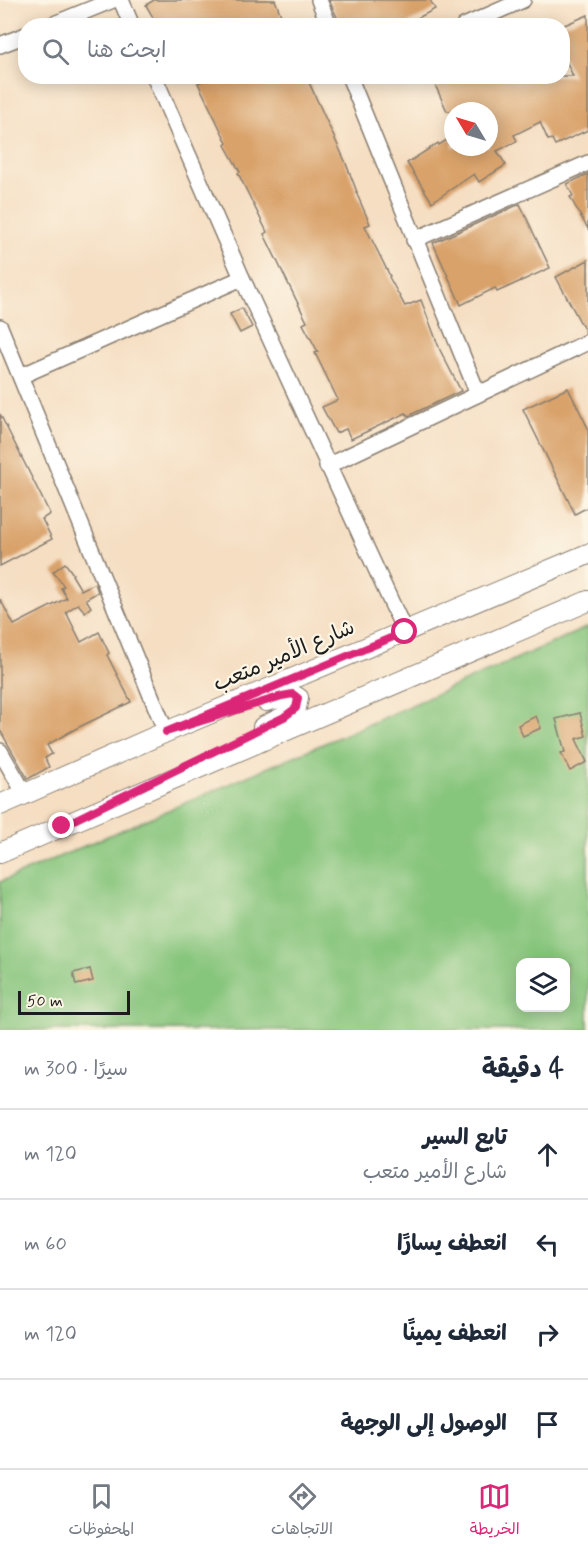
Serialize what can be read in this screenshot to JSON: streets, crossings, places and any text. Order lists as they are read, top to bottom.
{
  "streets": {
    "main road": ["شارع الأمير متعب"]
  },
  "scale_bar": "50 m",
  "north": "top left",
  "page": {
    "search": "ابحث هنا",
    "scale": "50 m",
    "heading": ["4 دقيقة", "سيرًا · 300 m"],
    "list": [
      ["تابع السير", "شارع الأمير متعب", "120 m"],
      ["انعطف يسارًا", "60 m"],
      ["انعطف يمينًا", "120 m"],
      "الوصول إلى الوجهة"
    ],
    "nav": ["الخريطة", "الاتجاهات", "المحفوظات"]
  }
}
